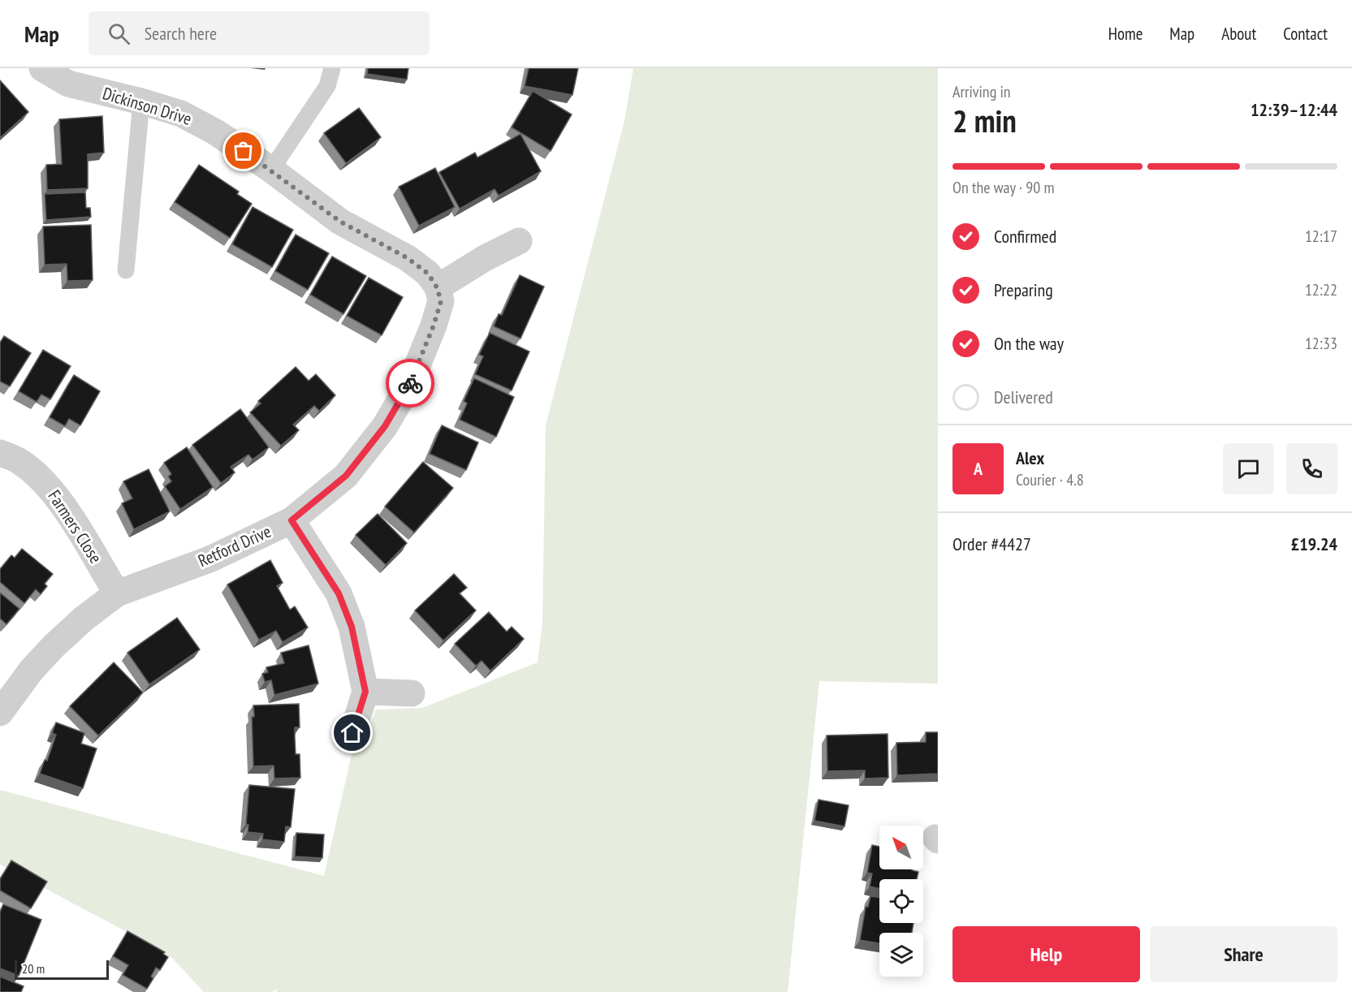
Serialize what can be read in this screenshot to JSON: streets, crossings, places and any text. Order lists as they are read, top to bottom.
{
  "streets": {
    "street": ["Dickinson Drive", "Farmers Close", "Retford Drive"]
  },
  "crossings": [
    ["Dickinson Drive", "Retford Drive"],
    ["Farmers Close", "Retford Drive"]
  ],
  "scale_bar": "20 m",
  "north": "top left",
  "page": {
    "header": "Map",
    "search": "Search here",
    "nav": [
      "Home",
      "Map",
      "About",
      "Contact"
    ],
    "heading": ["2 min", "Arriving in", "12:39–12:44"],
    "panel": [
      "Alex",
      "Courier · 4.8",
      "Order #4427",
      "£19.24"
    ],
    "bar": "On the way · 90 m",
    "list": [
      ["Confirmed", "12:17"],
      ["Preparing", "12:22"],
      ["On the way", "12:33"],
      "Delivered"
    ],
    "round": "A",
    "buttons": ["Help", "Share"],
    "scale": "20 m"
  }
}
